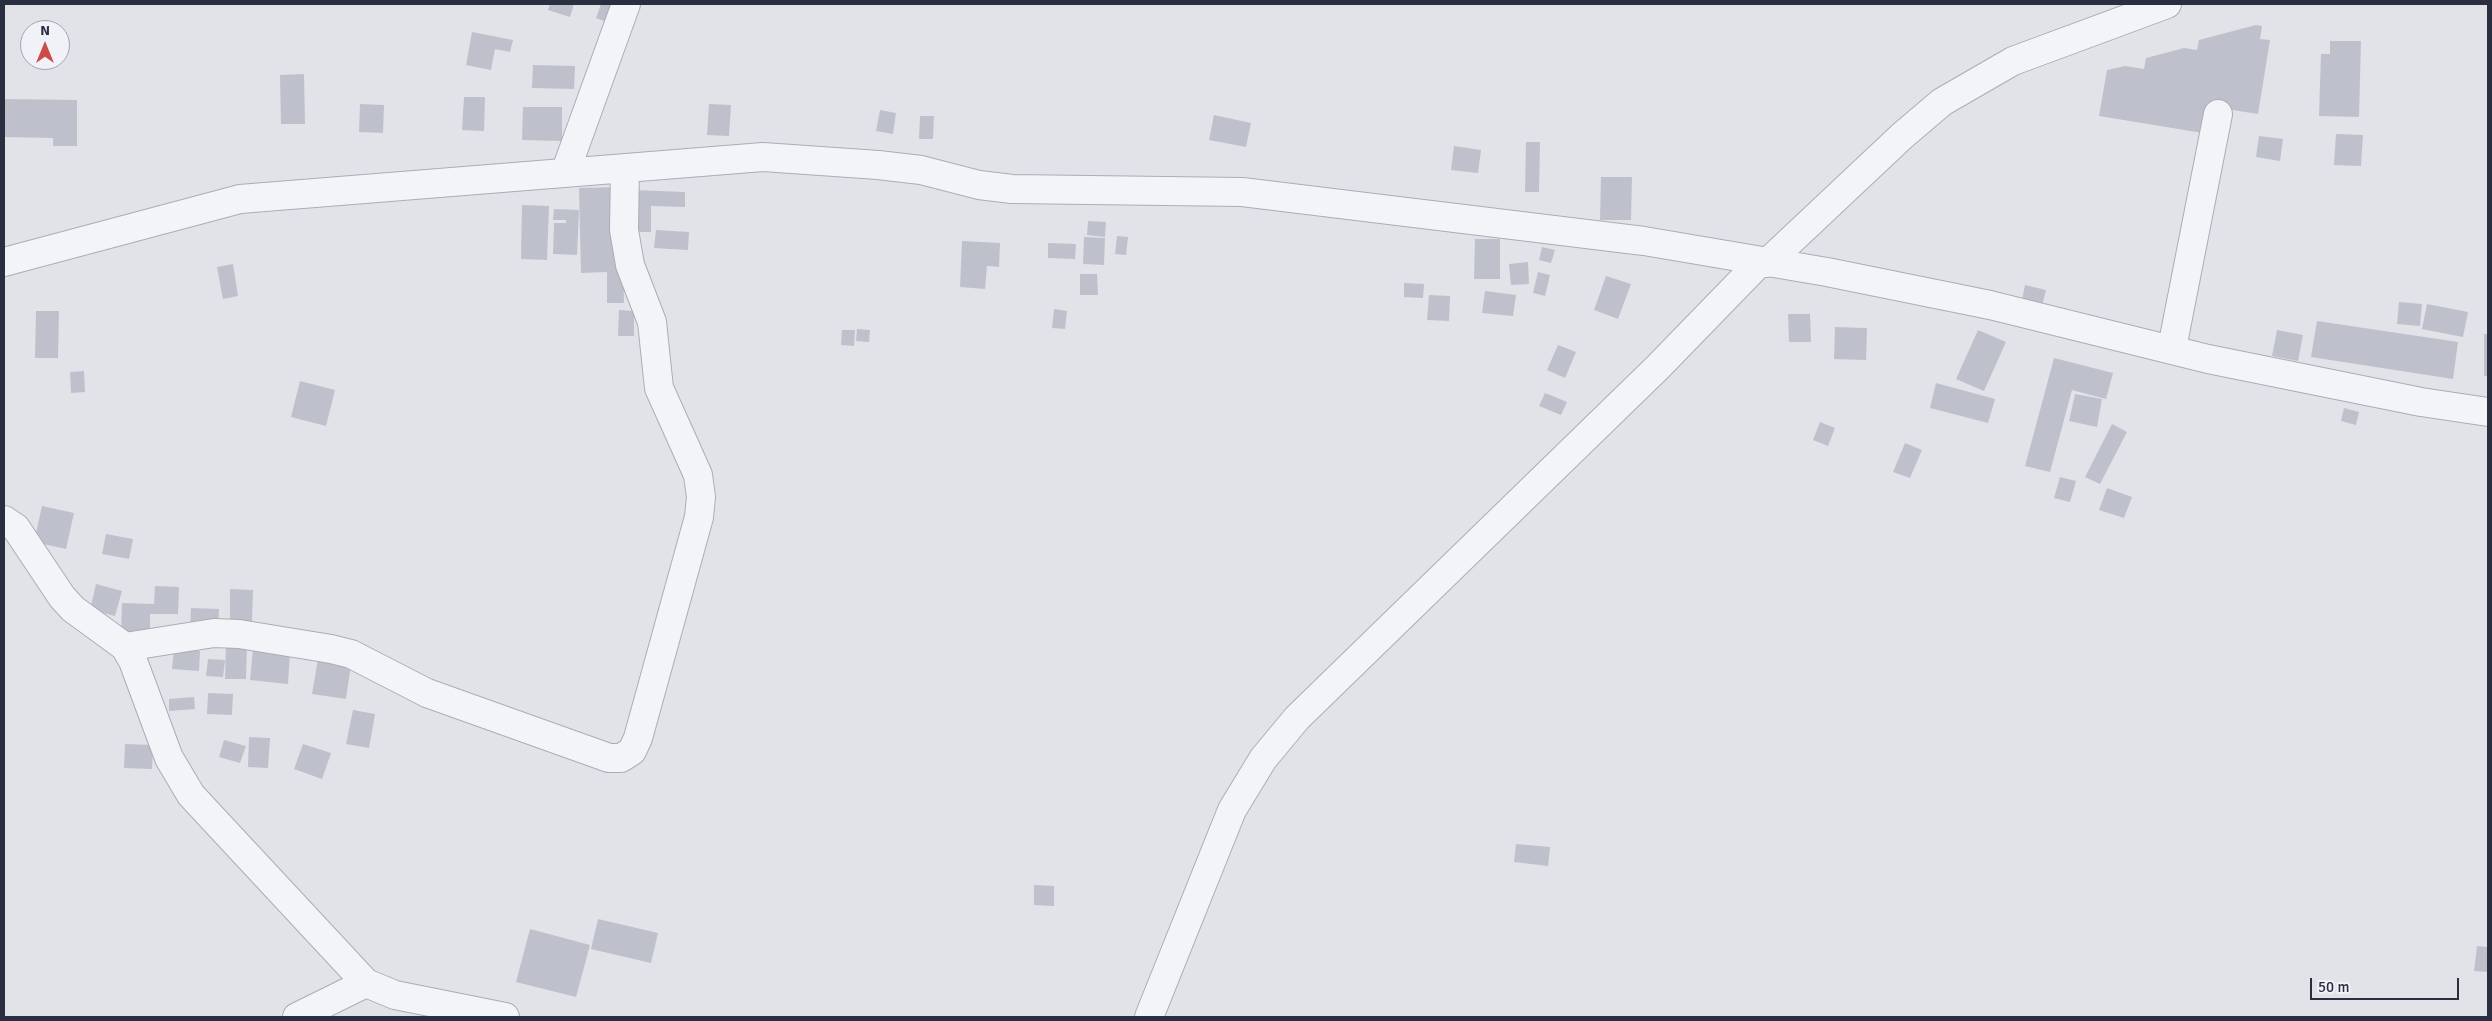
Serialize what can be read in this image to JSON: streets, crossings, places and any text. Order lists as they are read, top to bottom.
{
  "scale_bar": "50 m",
  "north": "top"
}
